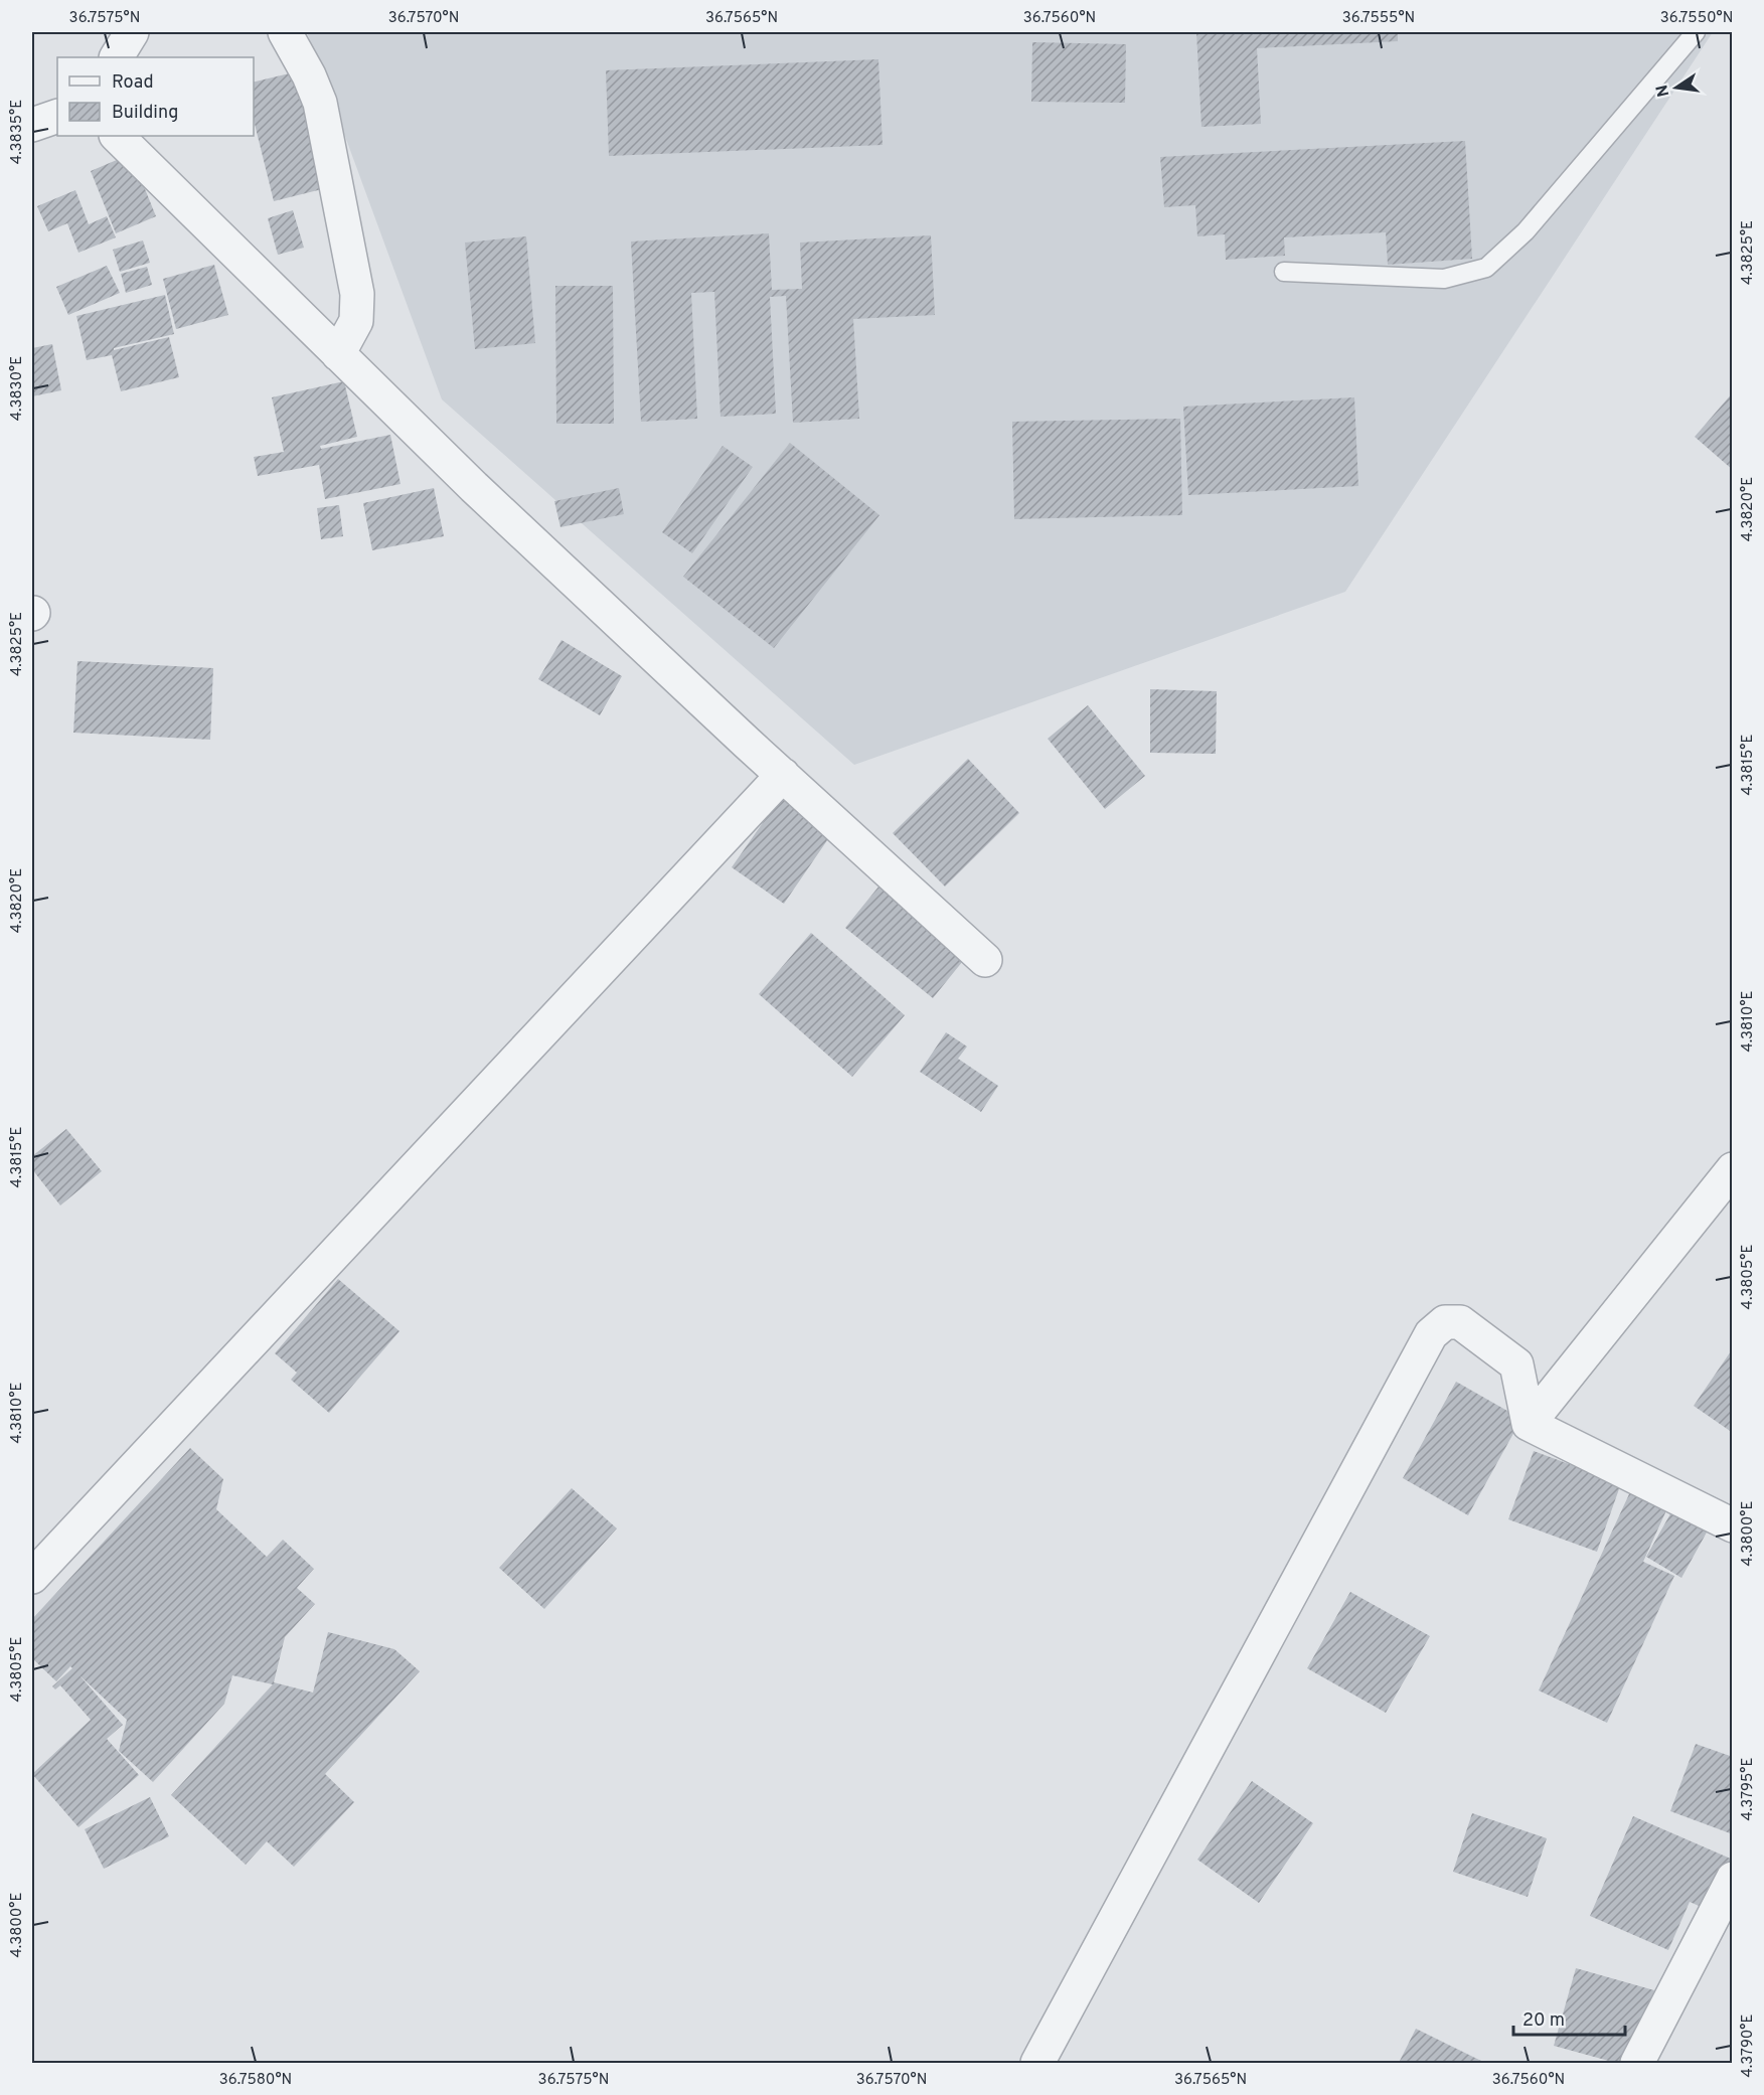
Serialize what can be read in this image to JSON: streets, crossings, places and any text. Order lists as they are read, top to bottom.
{
  "legend": ["Road", "Building"],
  "scale_bar": "20 m",
  "north": "left",
  "coordinates": [
    "36.7575°N",
    "36.7570°N",
    "36.7565°N",
    "36.7560°N",
    "36.7555°N",
    "36.7550°N",
    "4.3835°E",
    "4.3825°E",
    "4.3830°E",
    "4.3820°E",
    "4.3815°E",
    "4.3810°E",
    "4.3805°E",
    "4.3800°E",
    "4.3795°E",
    "4.3790°E",
    "36.7580°N"
  ]
}
